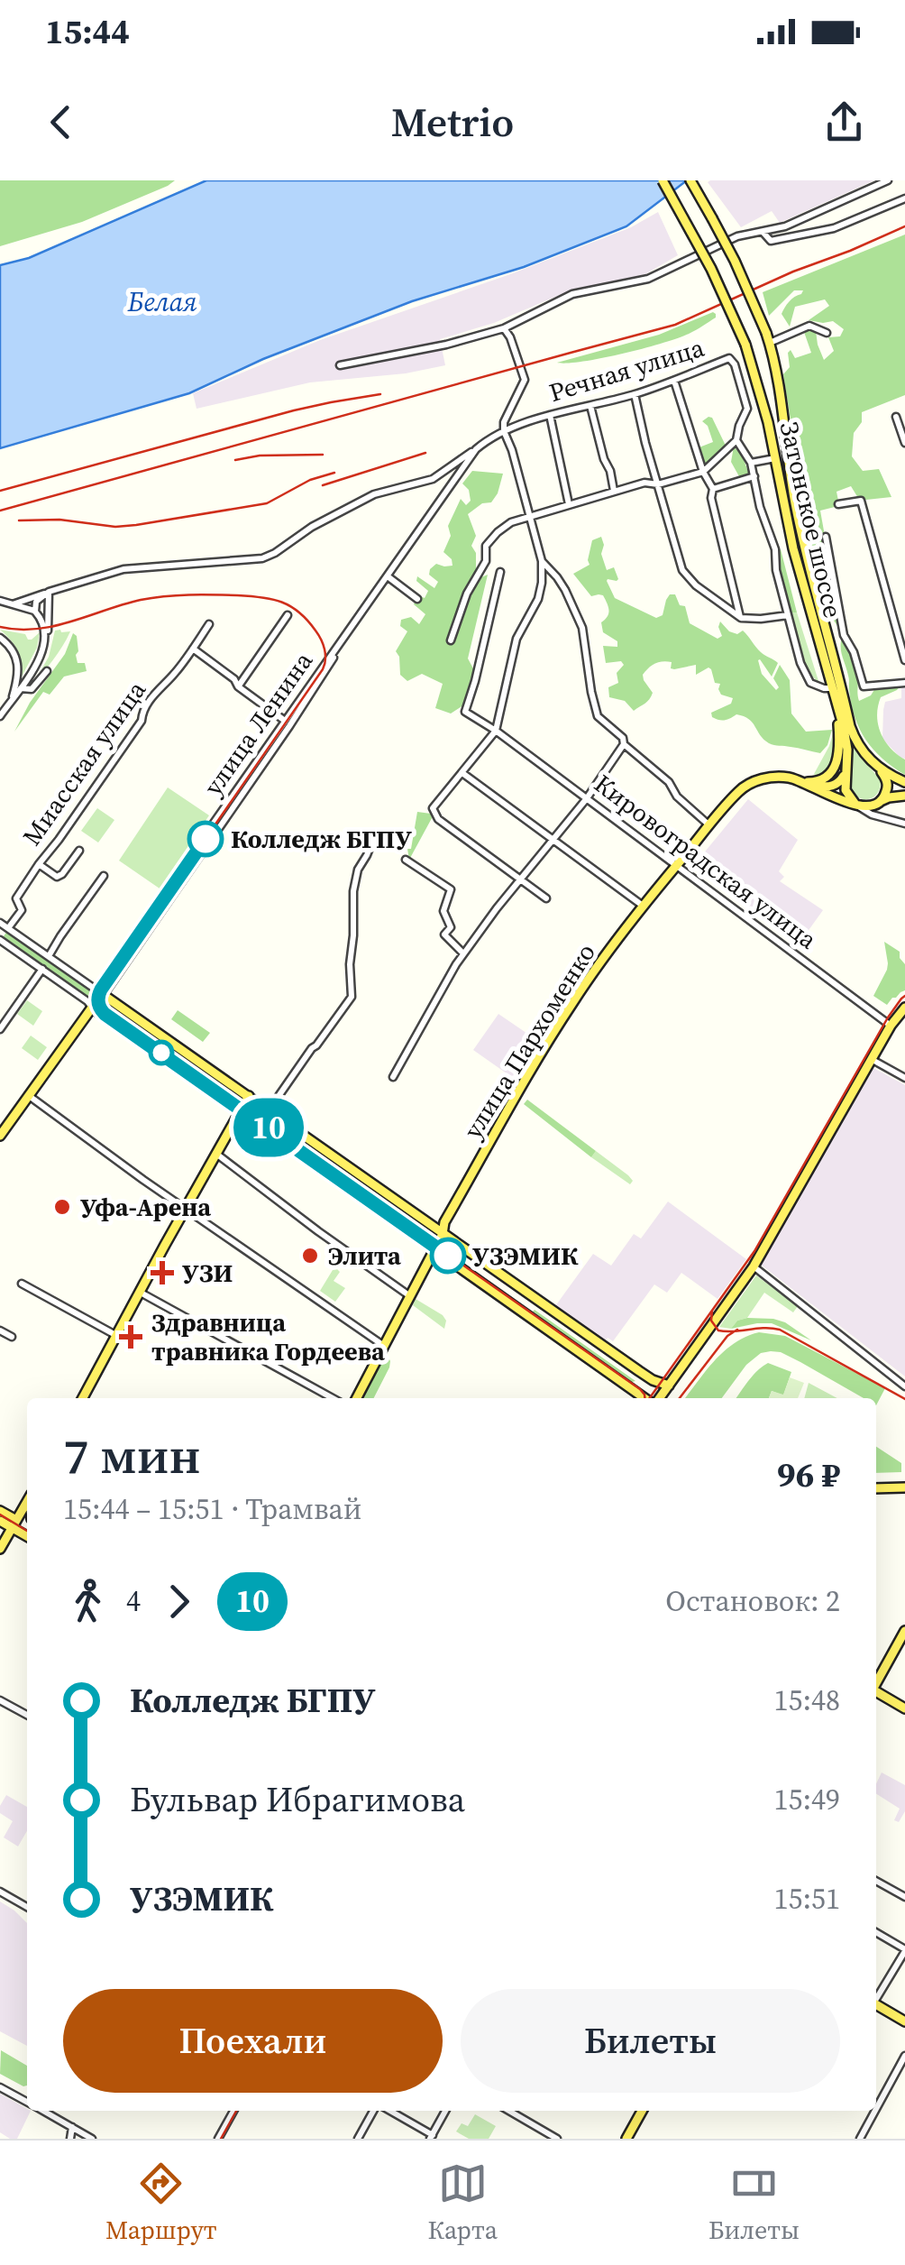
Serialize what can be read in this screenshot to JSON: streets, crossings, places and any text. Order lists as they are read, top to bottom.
{
  "streets": {
    "main road": ["Затонское шоссе", "улица Ленина", "улица Пархоменко"],
    "street": ["Речная улица", "Миасская улица", "Кировоградская улица"]
  },
  "crossings": [
    ["Речная улица", "улица Ленина"],
    ["Кировоградская улица", "улица Пархоменко"]
  ],
  "water": ["Белая"],
  "places": {
    "other": [
      "Колледж БГПУ",
      "Уфа-Арена",
      "Элита",
      "УЗЭМИК"
    ],
    "health": ["УЗИ", "Здравница травника Гордеева"]
  },
  "lines": ["tram line 10"],
  "page": {
    "status": "15:44",
    "header": "Metrio",
    "on_map": "10",
    "heading": ["7 мин", "15:44 – 15:51 · Трамвай", "96 ₽"],
    "legs": ["4", "10", "Остановок: 2"],
    "list": [
      {
        "name": "Колледж БГПУ",
        "value": "15:48"
      },
      {
        "name": "Бульвар Ибрагимова",
        "value": "15:49"
      },
      {
        "name": "УЗЭМИК",
        "value": "15:51"
      }
    ],
    "buttons": ["Поехали", "Билеты"],
    "tabs": ["Маршрут", "Карта", "Билеты"]
  }
}
